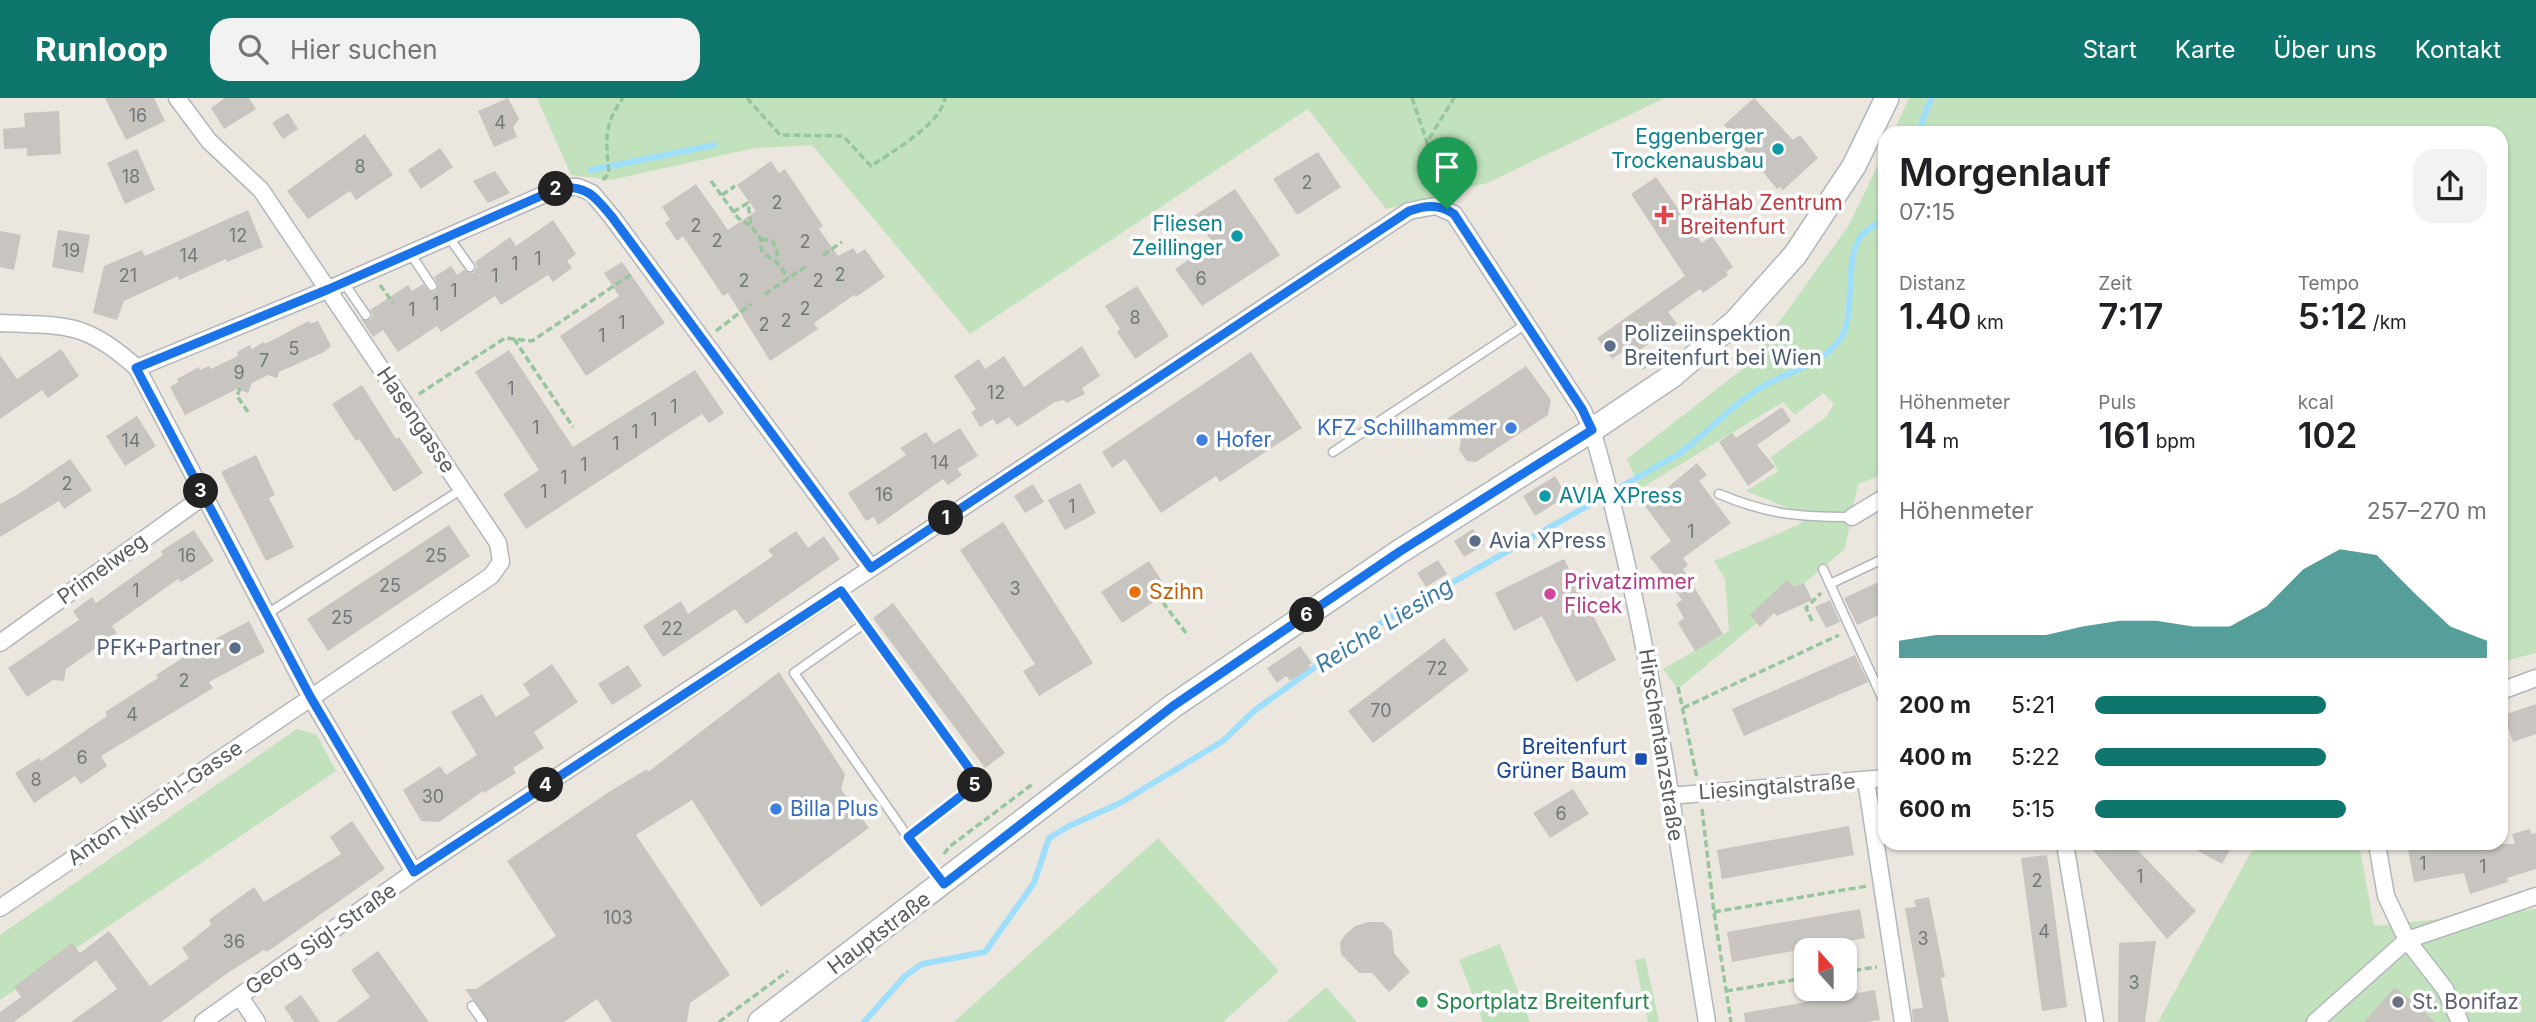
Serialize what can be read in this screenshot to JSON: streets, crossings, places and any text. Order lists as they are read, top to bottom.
{
  "streets": {
    "main road": ["Hauptstraße"],
    "street": [
      "Hasengasse",
      "Primelweg",
      "Hirschentanzstraße",
      "Liesingtalstraße",
      "Anton Nirschl-Gasse",
      "Georg Sigl-Straße"
    ]
  },
  "crossings": [
    ["Hasengasse", "Anton Nirschl-Gasse"],
    ["Hirschentanzstraße", "Liesingtalstraße"],
    ["Hirschentanzstraße", "Hauptstraße"]
  ],
  "water": ["Reiche Liesing"],
  "places": {
    "other": [
      "Eggenberger Trockenausbau",
      "Fliesen Zeillinger",
      "Polizeiinspektion Breitenfurt bei Wien",
      "KFZ Schillhammer",
      "Hofer",
      "AVIA XPress",
      "Avia XPress",
      "Szihn",
      "Privatzimmer Flicek",
      "PFK+Partner",
      "Billa Plus",
      "Sportplatz Breitenfurt",
      "St. Bonifaz"
    ],
    "health": ["PräHab Zentrum Breitenfurt"],
    "transit": ["Breitenfurt Grüner Baum"]
  },
  "house_numbers": [
    "16",
    "4",
    "8",
    "18",
    "2",
    "2",
    "2",
    "12",
    "2",
    "2",
    "19",
    "14",
    "1",
    "1",
    "2",
    "21",
    "1",
    "6",
    "2",
    "2",
    "1",
    "1",
    "2",
    "1",
    "8",
    "2",
    "1",
    "2",
    "1",
    "5",
    "7",
    "9",
    "1",
    "12",
    "1",
    "1",
    "1",
    "1",
    "14",
    "1",
    "14",
    "1",
    "1",
    "2",
    "1",
    "16",
    "1",
    "1",
    "16",
    "25",
    "25",
    "3",
    "1",
    "25",
    "22",
    "72",
    "2",
    "70",
    "4",
    "6",
    "8",
    "30",
    "6",
    "1",
    "1",
    "1",
    "2",
    "103",
    "4",
    "3",
    "36",
    "3"
  ],
  "north": "top",
  "page": {
    "header": "Runloop",
    "search": "Hier suchen",
    "nav": [
      "Start",
      "Karte",
      "Über uns",
      "Kontakt"
    ],
    "heading": ["Morgenlauf", "07:15"],
    "pins": [
      "2",
      "3",
      "1",
      "6",
      "4",
      "5"
    ],
    "stats": [
      ["Distanz", "1.40 km"],
      ["Zeit", "7:17"],
      ["Tempo", "5:12 /km"],
      ["Höhenmeter", "14 m"],
      ["Puls", "161 bpm"],
      ["kcal", "102"]
    ],
    "chart": ["Höhenmeter", "257–270 m"],
    "list": [
      {
        "name": "200 m",
        "note": "5:21"
      },
      {
        "name": "400 m",
        "note": "5:22"
      },
      {
        "name": "600 m",
        "note": "5:15"
      }
    ]
  }
}
